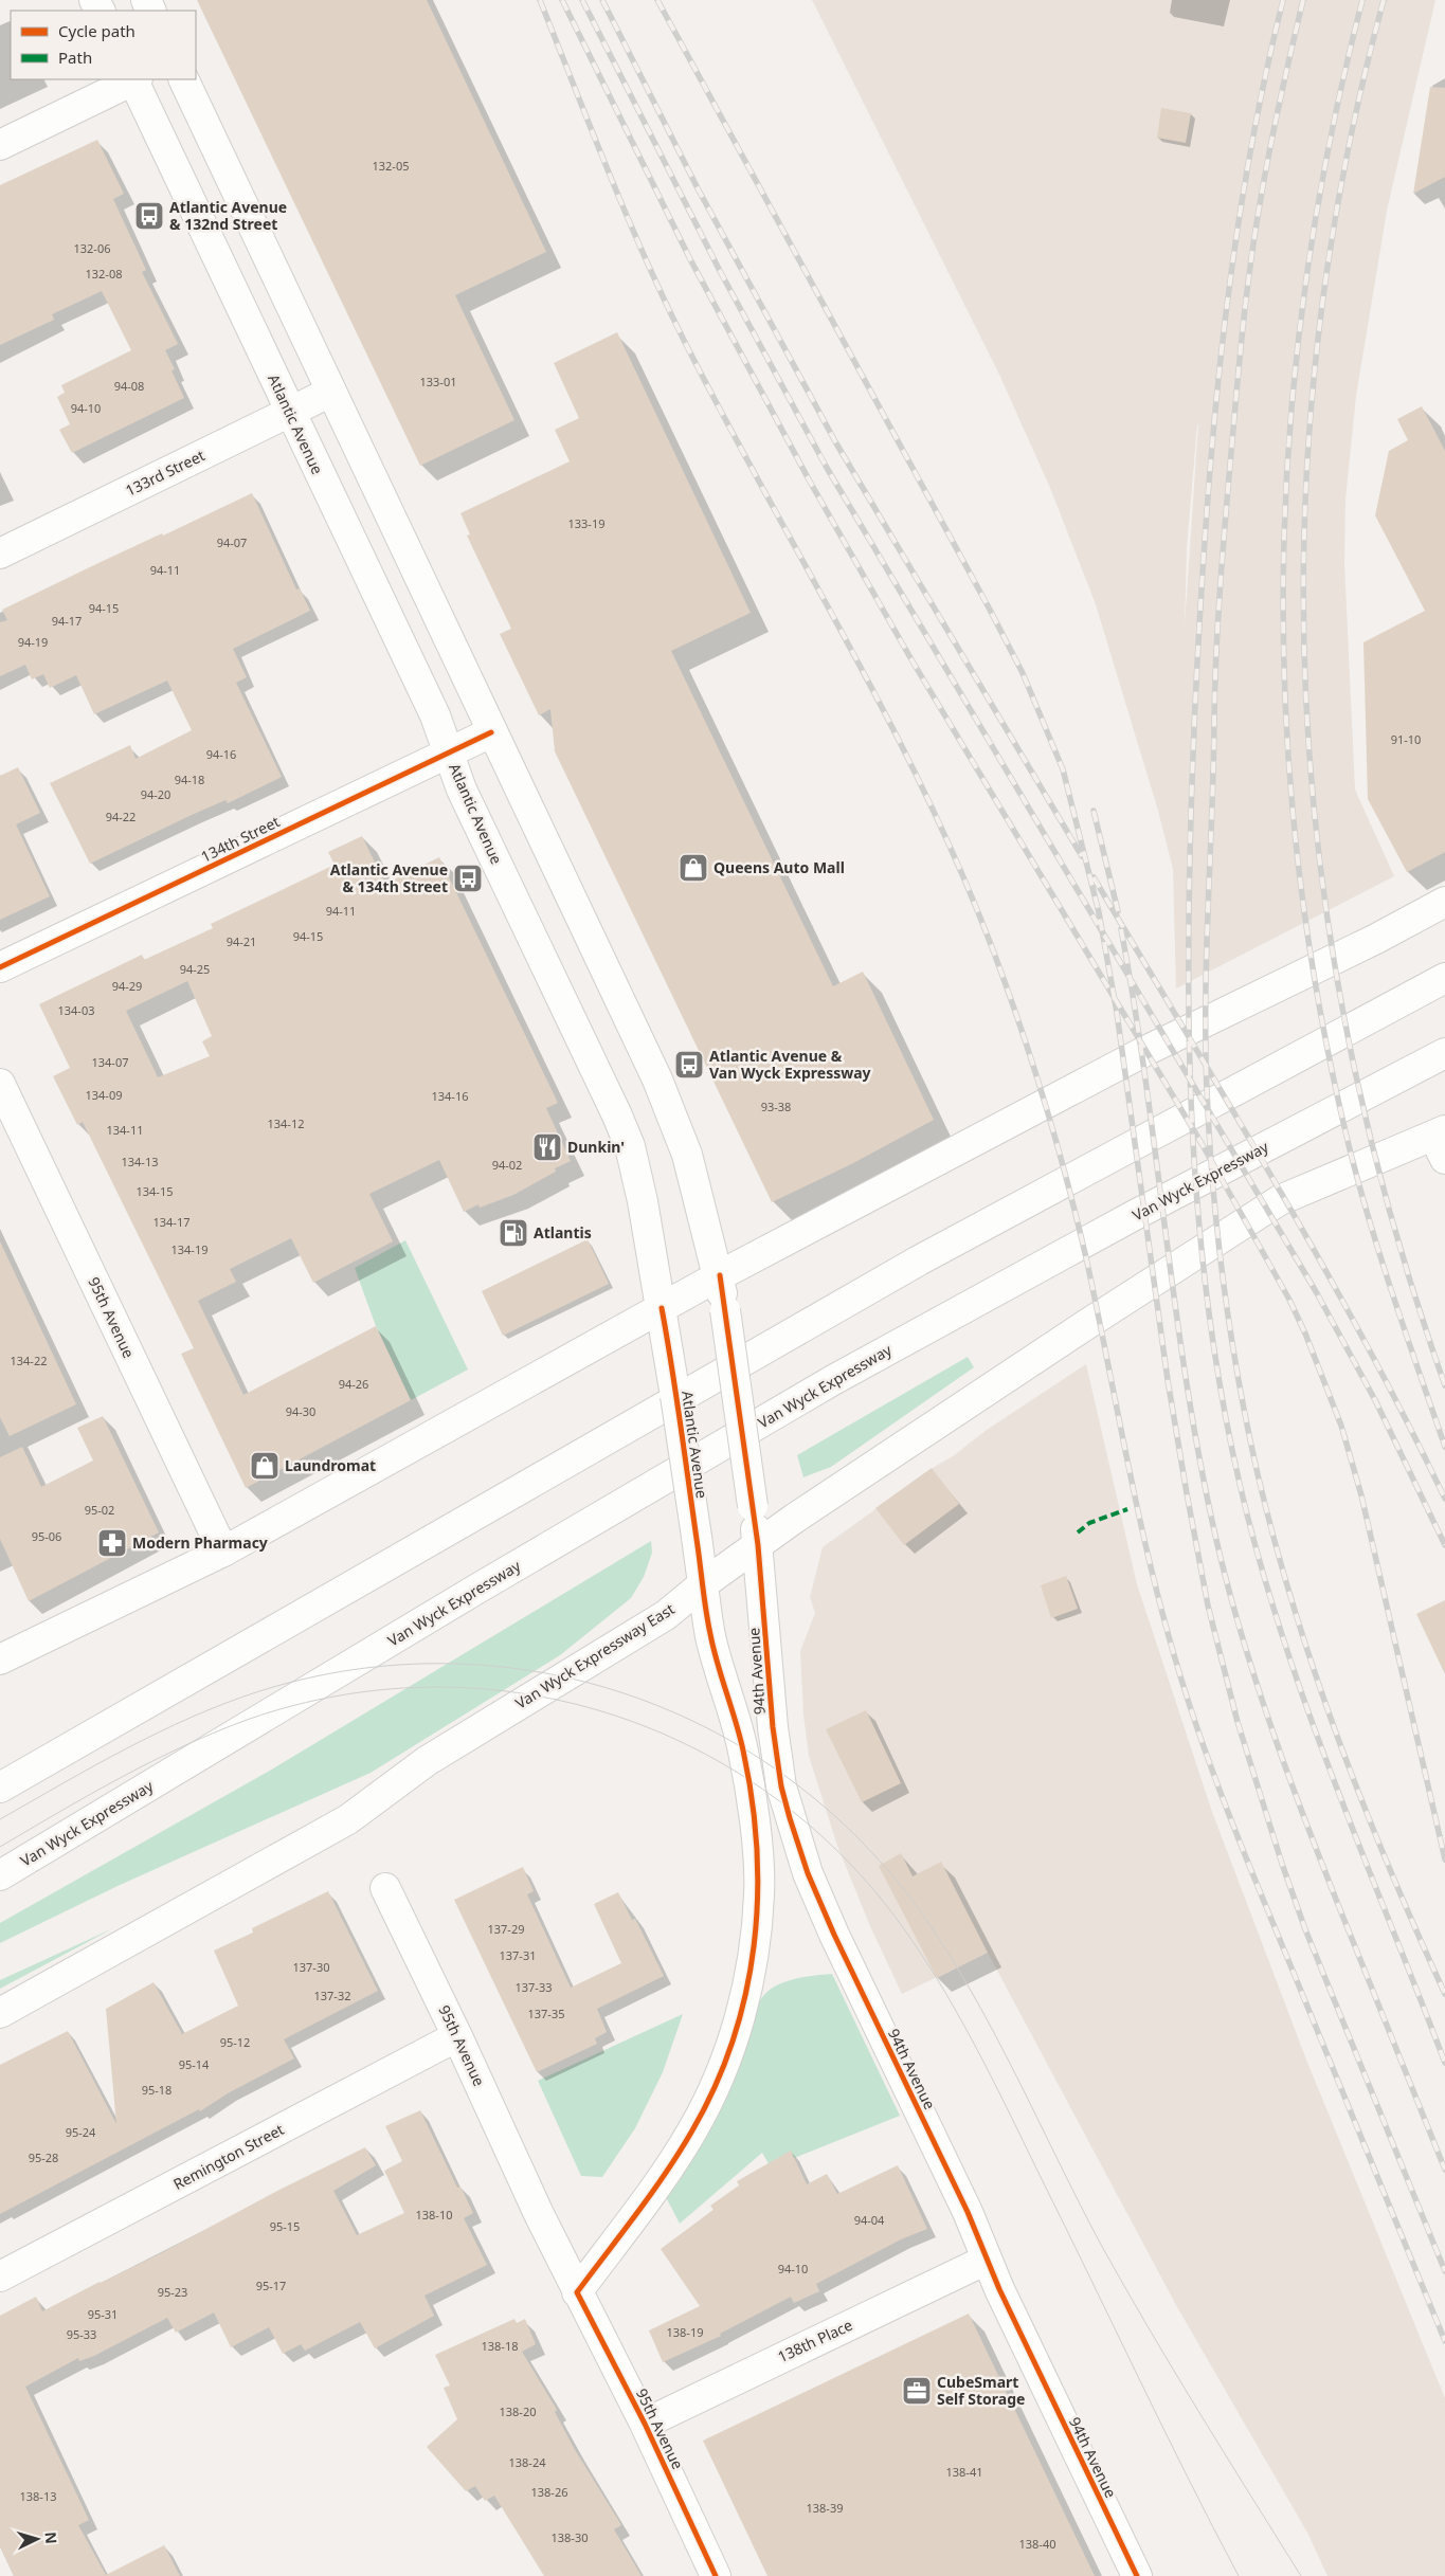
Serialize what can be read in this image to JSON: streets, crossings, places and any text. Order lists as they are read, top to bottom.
{
  "streets": {
    "main road": [
      "Atlantic Avenue",
      "133rd Street",
      "134th Street",
      "Van Wyck Expressway",
      "95th Avenue",
      "Van Wyck Expressway East",
      "94th Avenue",
      "Remington Street",
      "138th Place"
    ]
  },
  "crossings": [
    ["Atlantic Avenue", "133rd Street"],
    ["Atlantic Avenue", "134th Street"],
    ["Atlantic Avenue", "Van Wyck Expressway East"],
    ["Atlantic Avenue", "94th Avenue"],
    ["95th Avenue", "94th Avenue"],
    ["95th Avenue", "Remington Street"],
    ["95th Avenue", "138th Place"],
    ["Van Wyck Expressway East", "94th Avenue"],
    ["94th Avenue", "138th Place"]
  ],
  "places": {
    "bus stop": ["Atlantic Avenue & 132nd Street", "Atlantic Avenue & 134th Street", "Atlantic Avenue & Van Wyck Expressway"],
    "shop": ["Queens Auto Mall", "Laundromat"],
    "restaurant": ["Dunkin'"],
    "fuel station": ["Atlantis"],
    "pharmacy": ["Modern Pharmacy"],
    "office": ["CubeSmart Self Storage"]
  },
  "house_numbers": [
    "132-05",
    "132-06",
    "132-08",
    "133-01",
    "94-08",
    "94-10",
    "133-19",
    "94-07",
    "94-11",
    "94-15",
    "94-17",
    "94-19",
    "91-10",
    "94-16",
    "94-18",
    "94-20",
    "94-22",
    "94-11",
    "94-15",
    "94-21",
    "94-25",
    "94-29",
    "134-03",
    "134-07",
    "134-09",
    "134-16",
    "93-38",
    "134-12",
    "134-11",
    "134-13",
    "94-02",
    "134-15",
    "134-17",
    "134-19",
    "134-22",
    "94-26",
    "94-30",
    "95-02",
    "95-06",
    "137-29",
    "137-31",
    "137-30",
    "137-33",
    "137-32",
    "137-35",
    "95-12",
    "95-14",
    "95-18",
    "95-24",
    "95-28",
    "138-10",
    "94-04",
    "95-15",
    "94-10",
    "95-17",
    "95-23",
    "95-31",
    "138-19",
    "95-33",
    "138-18",
    "138-20",
    "138-24",
    "138-41",
    "138-26",
    "138-13",
    "138-39",
    "138-30",
    "138-40"
  ],
  "legend": ["Cycle path", "Path"],
  "north": "right"
}
